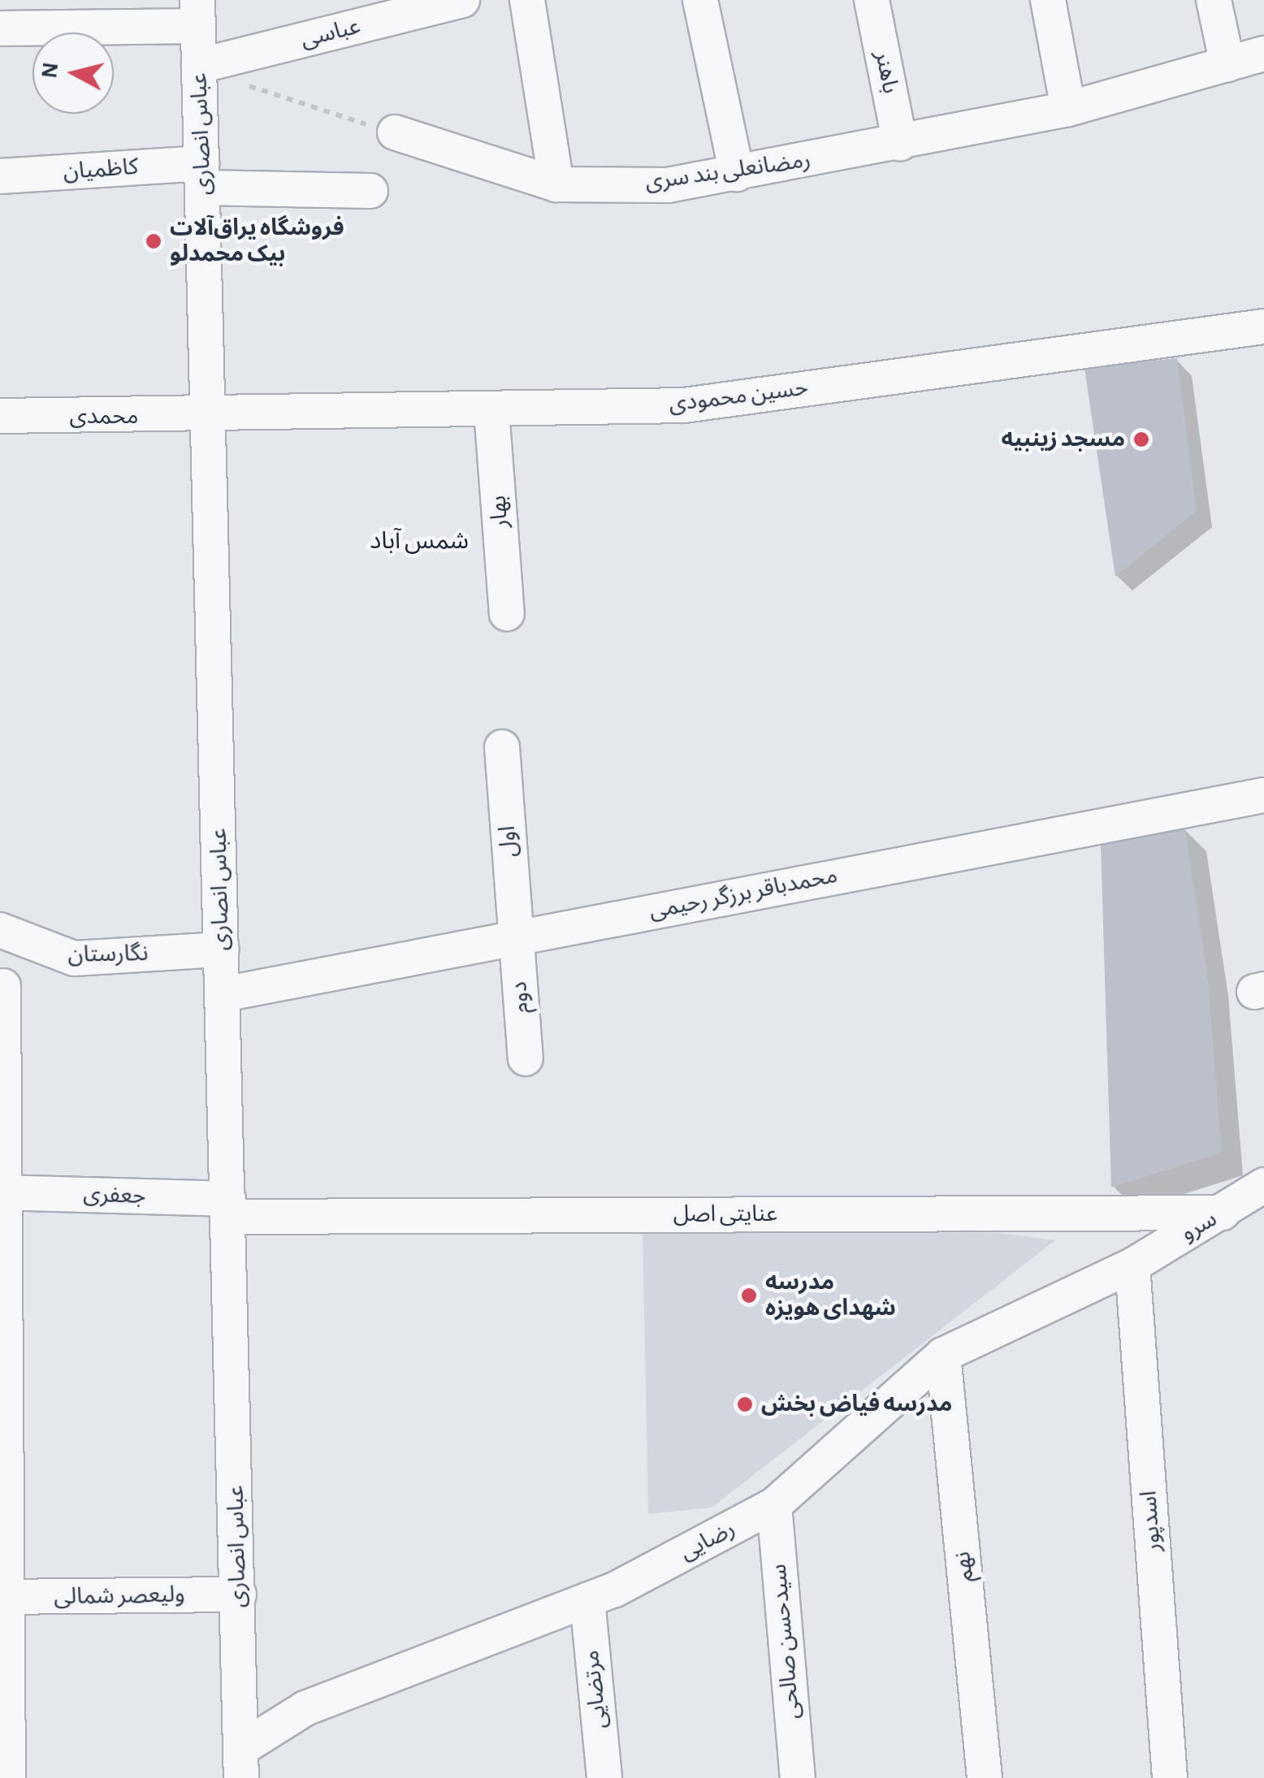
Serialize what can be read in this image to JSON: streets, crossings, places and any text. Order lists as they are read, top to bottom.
{
  "streets": {
    "street": [
      "عباسی",
      "باهنر",
      "عباس انصاری",
      "کاظمیان",
      "رمضانعلی بند سری",
      "حسین محمودی",
      "محمدی",
      "بهار",
      "اول",
      "محمدباقر برزگر رحیمی",
      "نگارستان",
      "دوم",
      "جعفری",
      "عنایتی اصل",
      "سرو",
      "اسدپور",
      "رضایی",
      "نهم",
      "ولیعصر شمالی",
      "سیدحسن صالحی",
      "مرتضایی"
    ]
  },
  "crossings": [
    ["عباسی", "عباس انصاری"],
    ["باهنر", "رمضانعلی بند سری"],
    ["عباس انصاری", "کاظمیان"],
    ["عباس انصاری", "حسین محمودی"],
    ["عباس انصاری", "محمدی"],
    ["عباس انصاری", "محمدباقر برزگر رحیمی"],
    ["عباس انصاری", "نگارستان"],
    ["عباس انصاری", "جعفری"],
    ["عباس انصاری", "عنایتی اصل"],
    ["عباس انصاری", "رضایی"],
    ["عباس انصاری", "ولیعصر شمالی"],
    ["حسین محمودی", "محمدی"],
    ["حسین محمودی", "بهار"],
    ["اول", "محمدباقر برزگر رحیمی"],
    ["اول", "دوم"],
    ["محمدباقر برزگر رحیمی", "دوم"],
    ["جعفری", "عنایتی اصل"],
    ["عنایتی اصل", "سرو"],
    ["سرو", "اسدپور"],
    ["سرو", "رضایی"],
    ["اسدپور", "رضایی"],
    ["رضایی", "نهم"],
    ["رضایی", "سیدحسن صالحی"],
    ["رضایی", "مرتضایی"]
  ],
  "districts": ["شمس آباد"],
  "places": [
    "فروشگاه یراق‌آلات بیک محمدلو",
    "مسجد زینبیه",
    "مدرسه شهدای هویزه",
    "مدرسه فیاض بخش"
  ],
  "north": "left"
}
